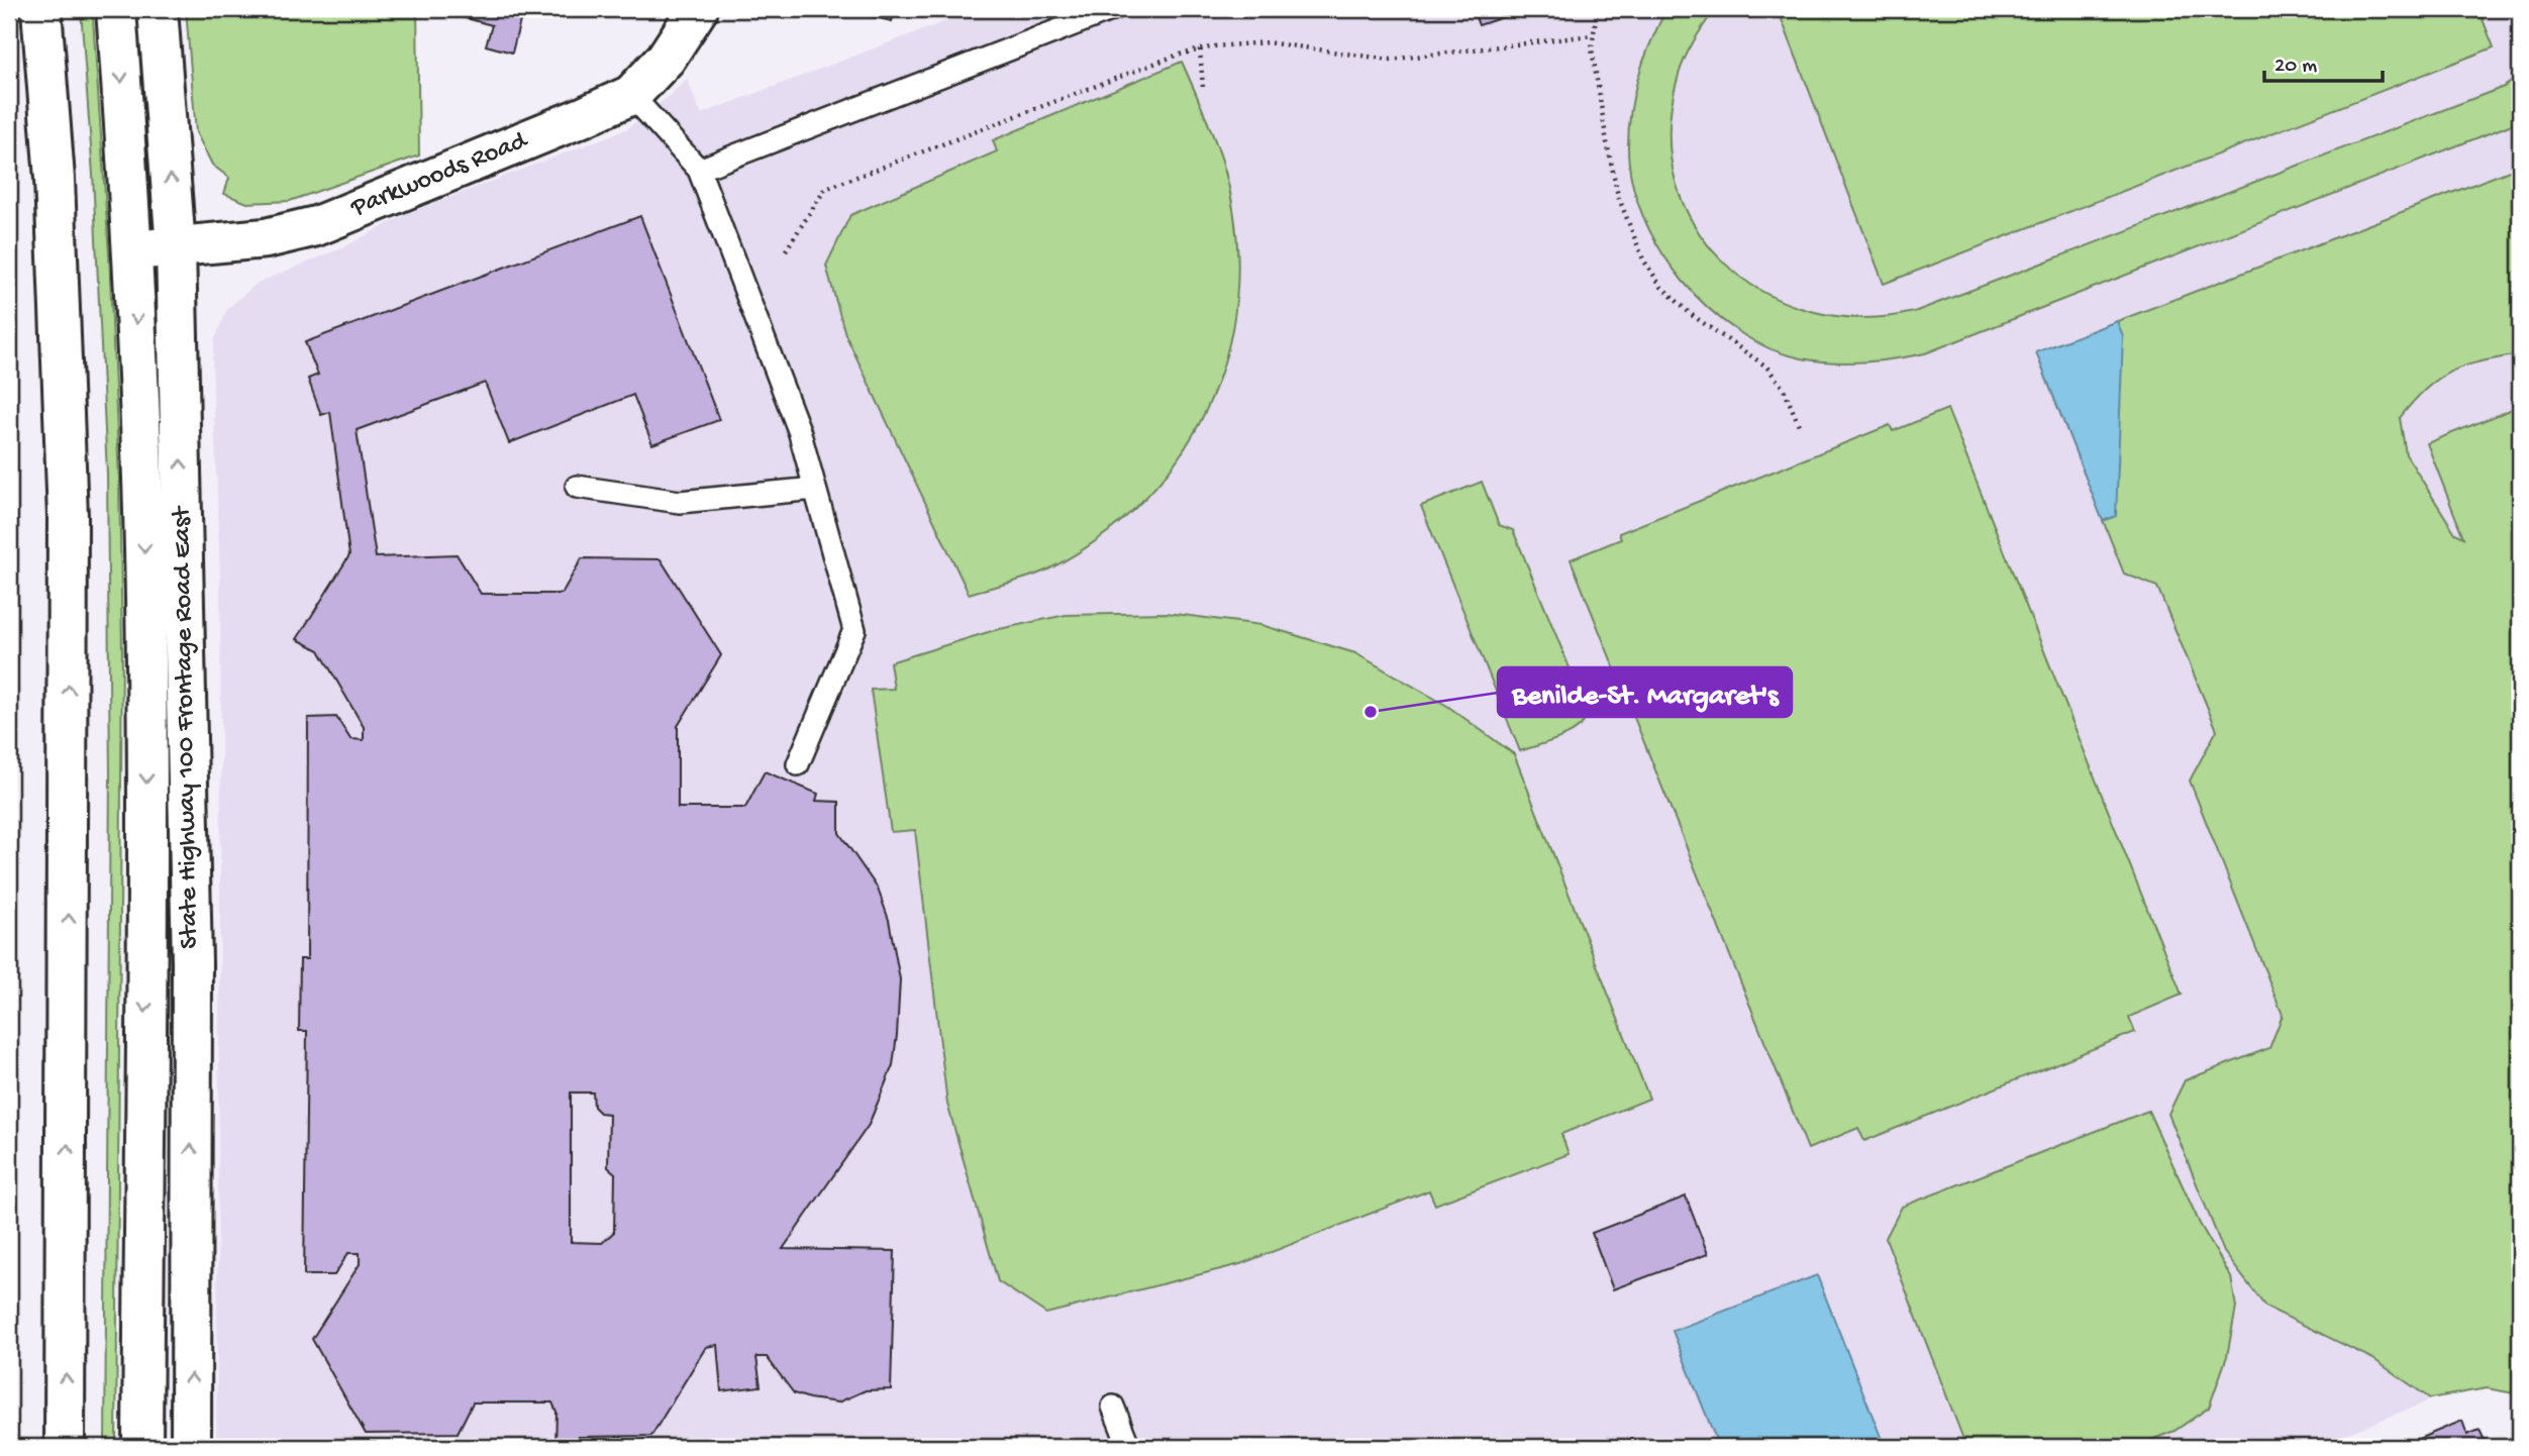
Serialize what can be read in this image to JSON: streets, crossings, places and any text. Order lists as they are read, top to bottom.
{
  "streets": {
    "main road": ["Parkwoods Road", "State Highway 100 Frontage Road East"]
  },
  "crossings": [
    ["Parkwoods Road", "State Highway 100 Frontage Road East"]
  ],
  "places": ["Benilde-St. Margaret's"],
  "scale_bar": "20 m"
}
